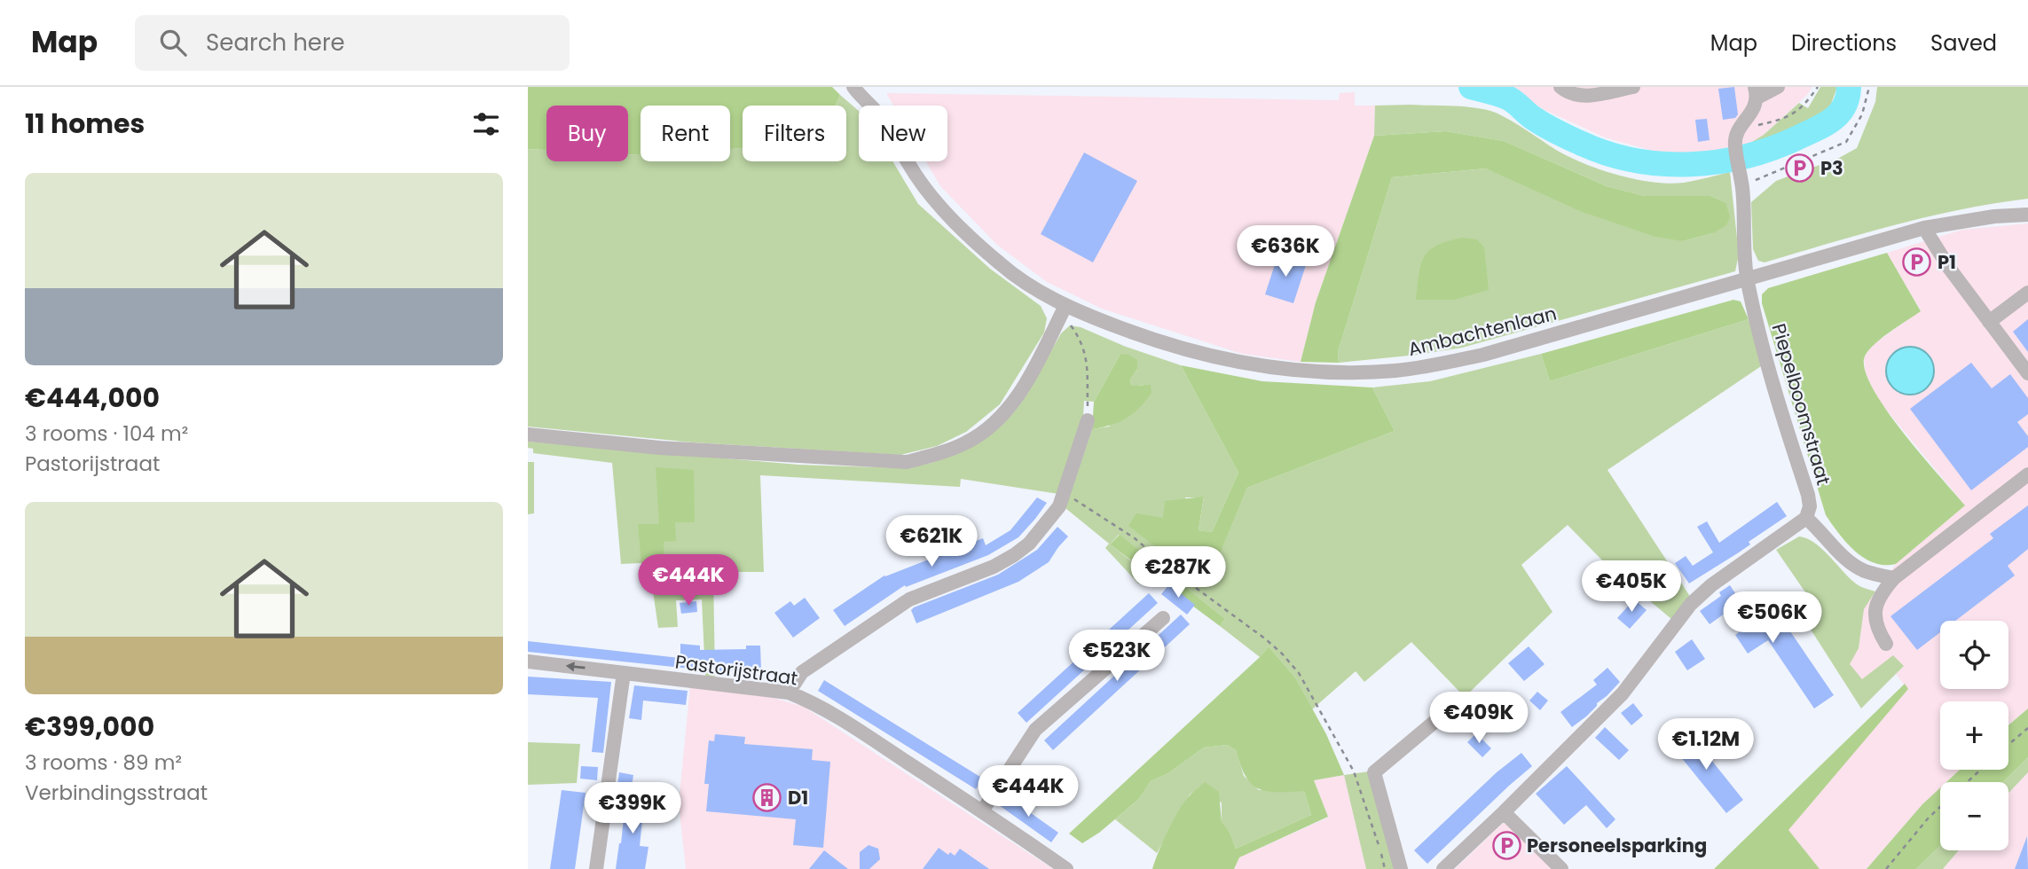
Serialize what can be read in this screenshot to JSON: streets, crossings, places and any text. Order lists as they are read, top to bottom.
{
  "streets": {
    "street": ["Ambachtenlaan", "Piepelboomstraat", "Pastorijstraat"]
  },
  "crossings": [
    ["Ambachtenlaan", "Piepelboomstraat"]
  ],
  "places": {
    "parking": ["P3", "P1", "Personeelsparking"],
    "building": ["D1"]
  },
  "page": {
    "header": "Map",
    "search": "Search here",
    "nav": ["Map", "Directions", "Saved"],
    "heading": "11 homes",
    "chip": [
      "Buy",
      "Rent",
      "Filters",
      "New"
    ],
    "list": [
      {
        "name": "€444,000",
        "note": "3 rooms · 104 m² · Pastorijstraat"
      },
      {
        "name": "€399,000",
        "note": "3 rooms · 89 m² · Verbindingsstraat"
      }
    ],
    "price": [
      "€636K",
      "€621K",
      "€287K",
      "€444K",
      "€405K",
      "€506K",
      "€523K",
      "€409K",
      "€1.12M",
      "€444K",
      "€399K"
    ],
    "map_buttons": ["+", "−"]
  }
}
